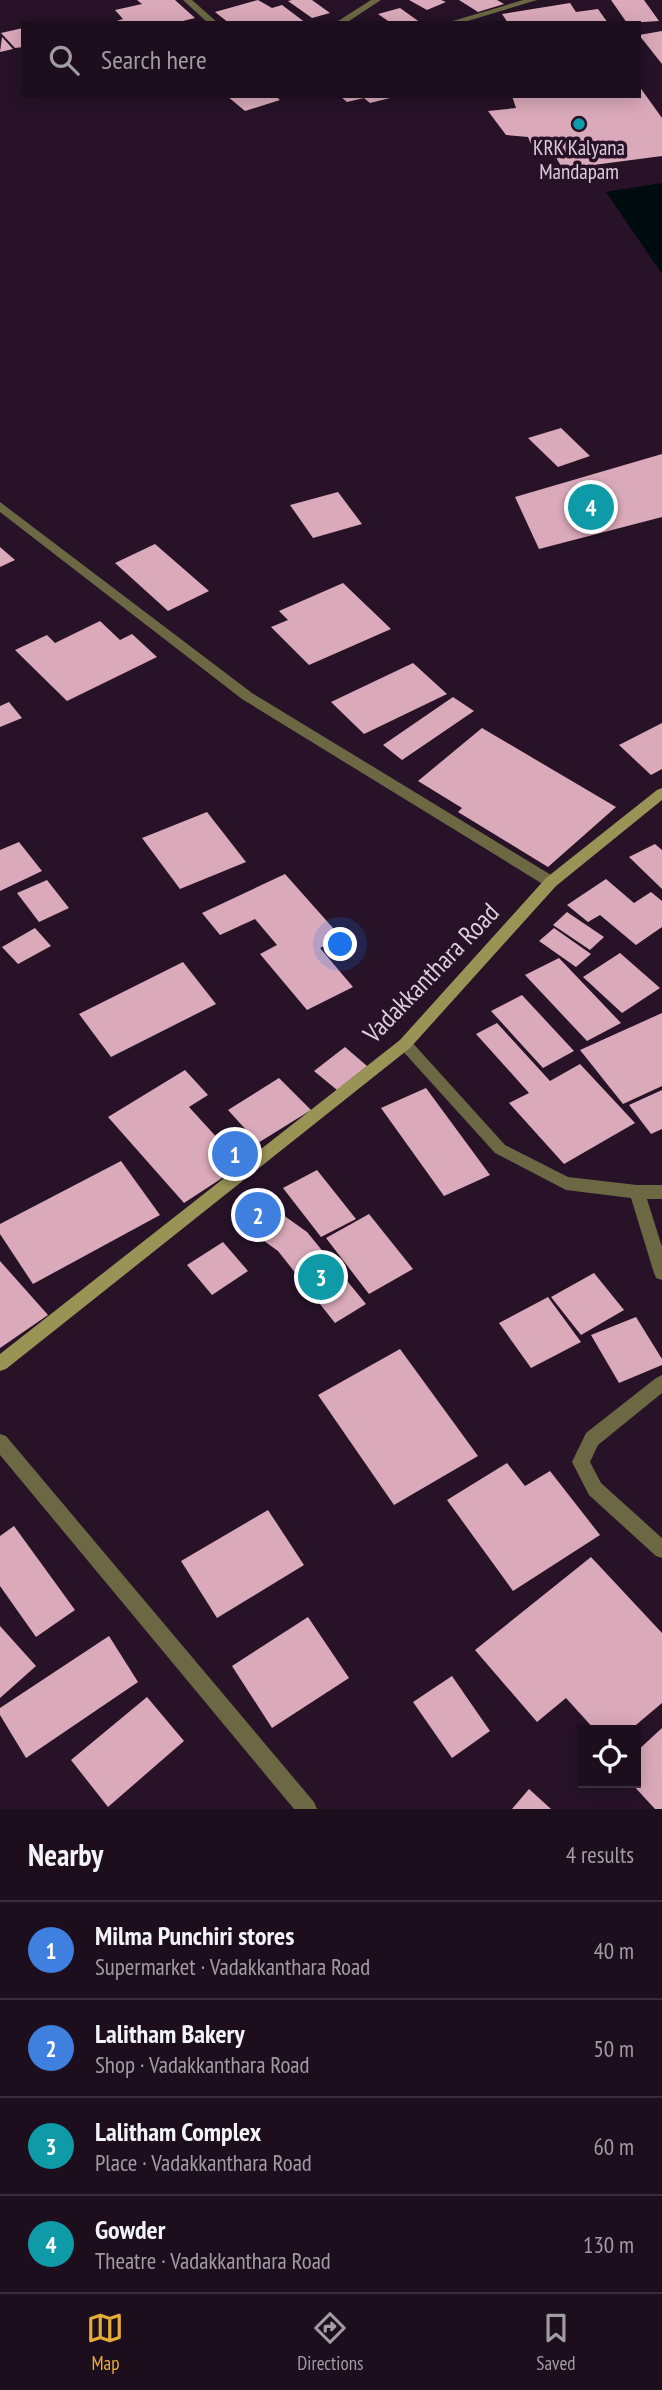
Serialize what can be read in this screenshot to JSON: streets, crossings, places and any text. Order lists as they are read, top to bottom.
{
  "streets": {
    "street": ["Vadakkanthara Road"]
  },
  "places": ["KRK Kalyana Mandapam"],
  "page": {
    "search": "Search here",
    "pins": [
      "4",
      "1",
      "2",
      "3"
    ],
    "heading": ["Nearby", "4 results"],
    "list": [
      {
        "mark": "1",
        "name": "Milma Punchiri stores",
        "note": "Supermarket · Vadakkanthara Road",
        "value": "40 m"
      },
      {
        "mark": "2",
        "name": "Lalitham Bakery",
        "note": "Shop · Vadakkanthara Road",
        "value": "50 m"
      },
      {
        "mark": "3",
        "name": "Lalitham Complex",
        "note": "Place · Vadakkanthara Road",
        "value": "60 m"
      },
      {
        "mark": "4",
        "name": "Gowder",
        "note": "Theatre · Vadakkanthara Road",
        "value": "130 m"
      }
    ],
    "nav": ["Map", "Directions", "Saved"]
  }
}
